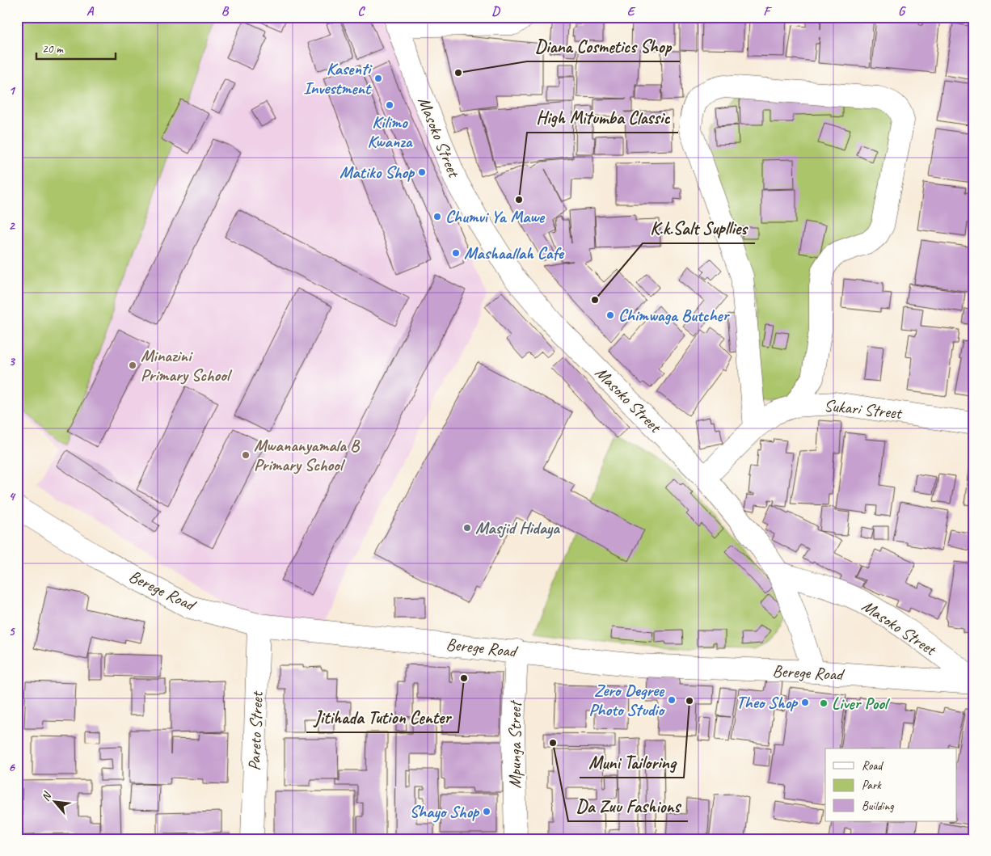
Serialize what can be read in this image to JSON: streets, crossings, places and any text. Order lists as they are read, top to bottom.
{
  "streets": {
    "street": [
      "Masoko Street",
      "Sukari Street",
      "Berege Road",
      "Pareto Street",
      "Mpunga Street"
    ]
  },
  "crossings": [
    ["Masoko Street", "Sukari Street"],
    ["Berege Road", "Pareto Street"],
    ["Berege Road", "Mpunga Street"]
  ],
  "places": [
    "Diana Cosmetics Shop",
    "Kasenti Investment",
    "Kilimo Kwanza",
    "Matiko Shop",
    "High Mitumba Classic",
    "Chumvi Ya Mawe",
    "Mashaallah Cafe",
    "K.k.Salt Supllies",
    "Chimwaga Butcher",
    "Minazini Primary School",
    "Mwananyamala B Primary School",
    "Masjid Hidaya",
    "Jitihada Tution Center",
    "Zero Degree Photo Studio",
    "Muni Tailoring",
    "Theo Shop",
    "Liver Pool",
    "Da Zuu Fashions",
    "Shayo Shop"
  ],
  "legend": ["Road", "Park", "Building"],
  "scale_bar": "20 m",
  "north": "top left",
  "grid": {
    "columns": [
      "A",
      "B",
      "C",
      "D",
      "E",
      "F",
      "G"
    ],
    "rows": [
      "1",
      "2",
      "3",
      "4",
      "5",
      "6"
    ]
  }
}
